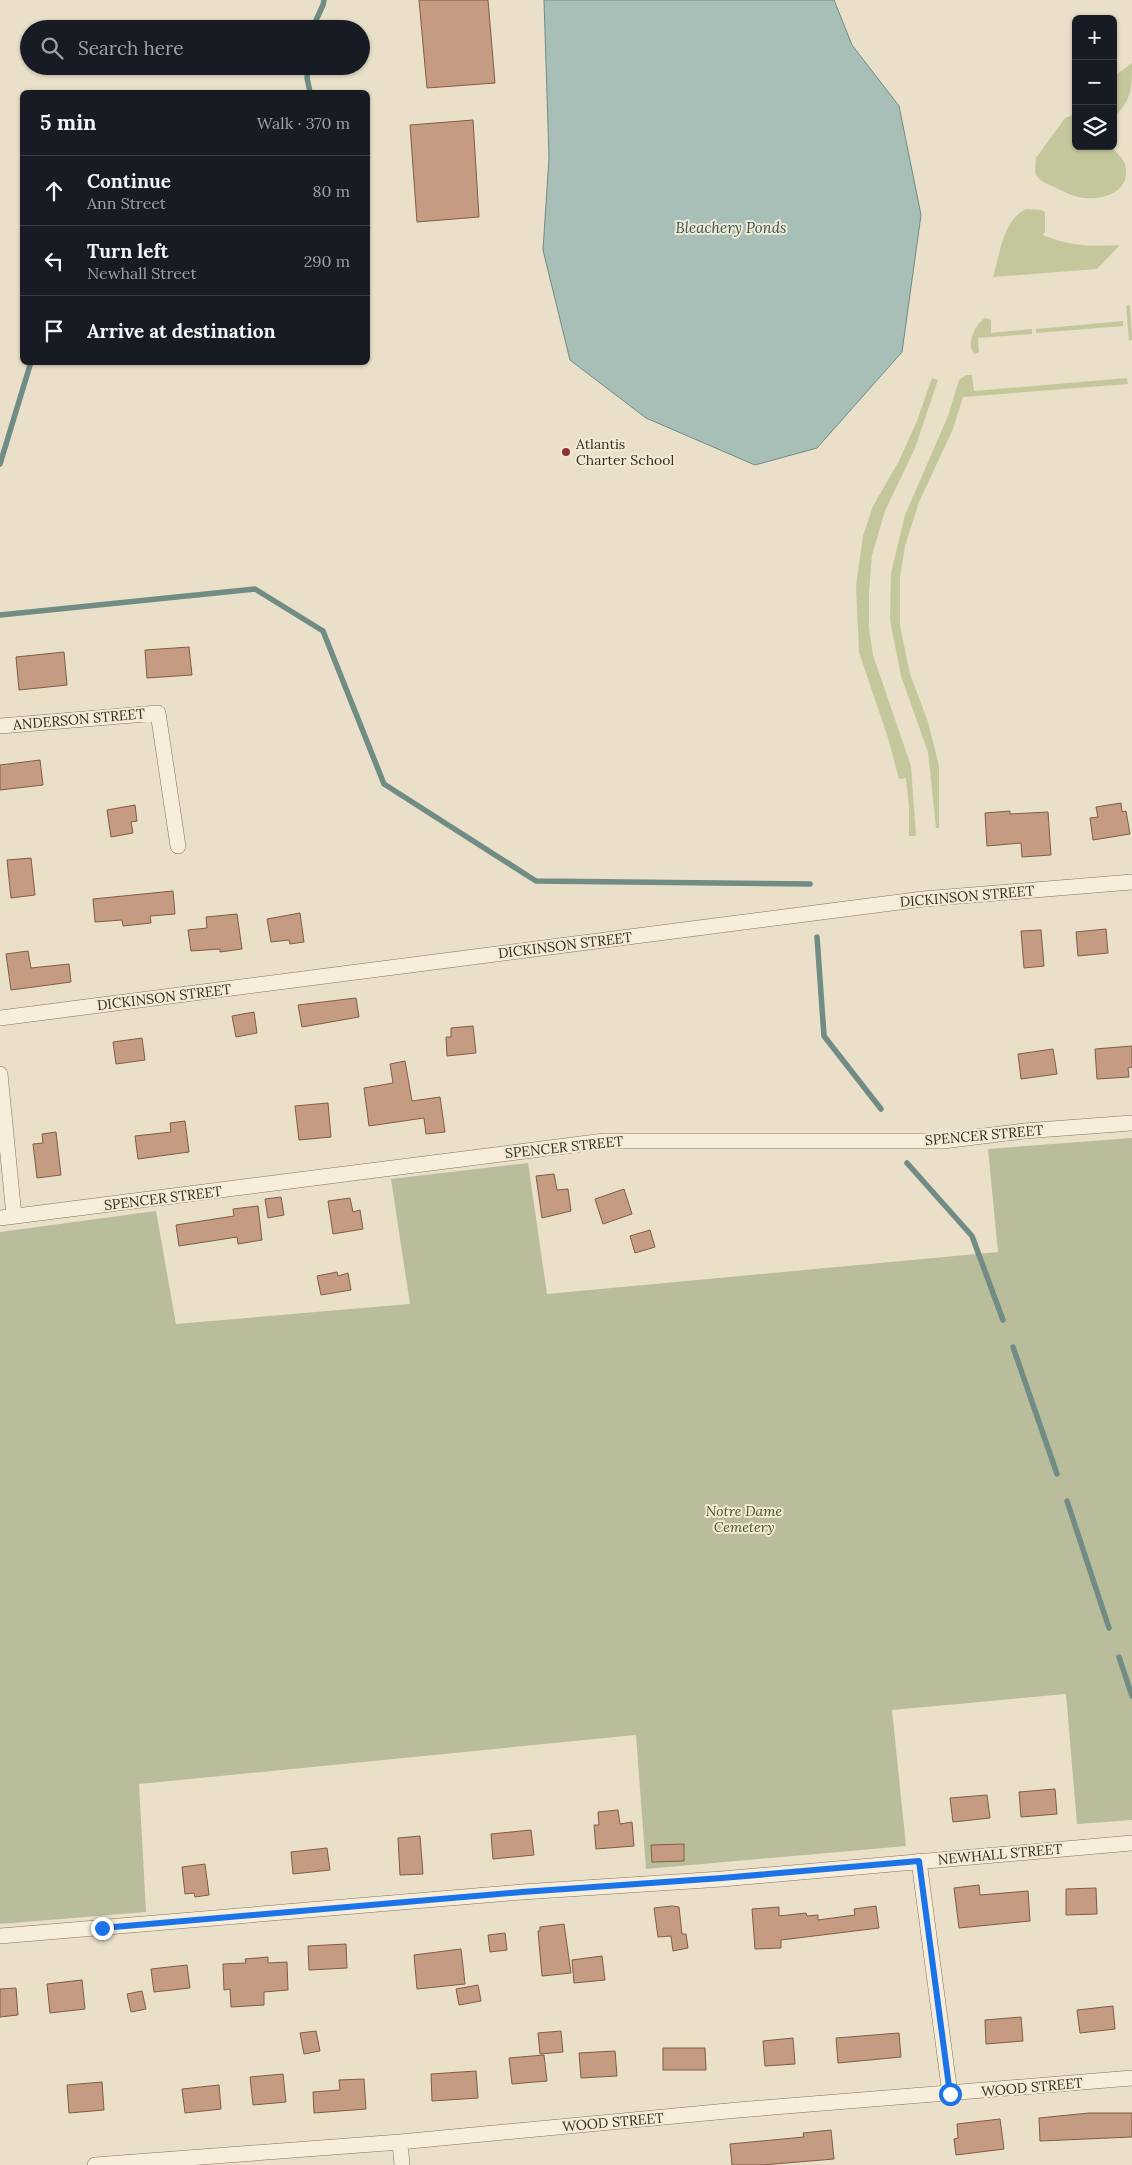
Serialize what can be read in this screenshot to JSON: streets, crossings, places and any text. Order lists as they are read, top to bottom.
{
  "streets": {
    "street": [
      "ANDERSON STREET",
      "DICKINSON STREET",
      "SPENCER STREET",
      "NEWHALL STREET",
      "WOOD STREET"
    ]
  },
  "water": ["Bleachery Ponds"],
  "parks": ["Notre Dame Cemetery"],
  "places": ["Atlantis Charter School"],
  "page": {
    "map_buttons": ["+", "−"],
    "search": "Search here",
    "heading": ["5 min", "Walk · 370 m"],
    "list": [
      ["Continue", "Ann Street", "80 m"],
      ["Turn left", "Newhall Street", "290 m"],
      "Arrive at destination"
    ]
  }
}
